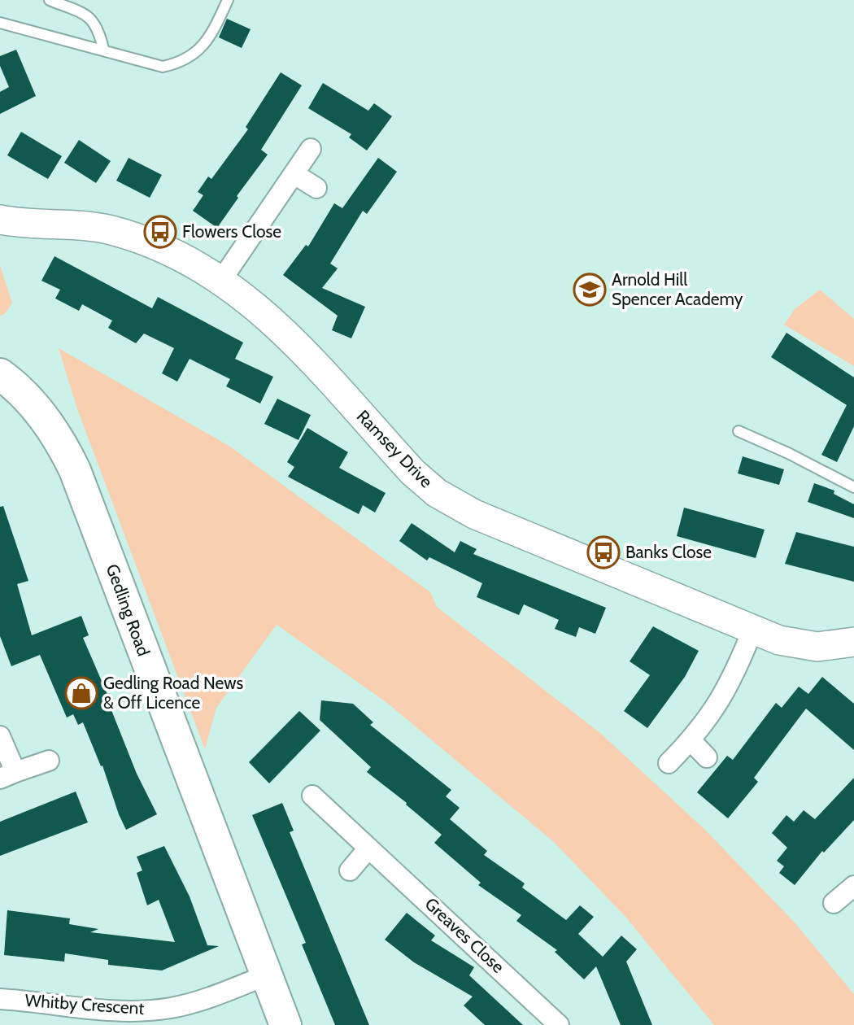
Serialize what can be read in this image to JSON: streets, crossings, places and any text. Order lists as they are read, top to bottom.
{
  "streets": {
    "main road": ["Gedling Road"],
    "street": ["Ramsey Drive", "Greaves Close", "Whitby Crescent"]
  },
  "crossings": [
    ["Gedling Road", "Whitby Crescent"]
  ],
  "places": {
    "bus stop": ["Flowers Close", "Banks Close"],
    "school or university": ["Arnold Hill Spencer Academy"],
    "shop": ["Gedling Road News & Off Licence"]
  }
}
